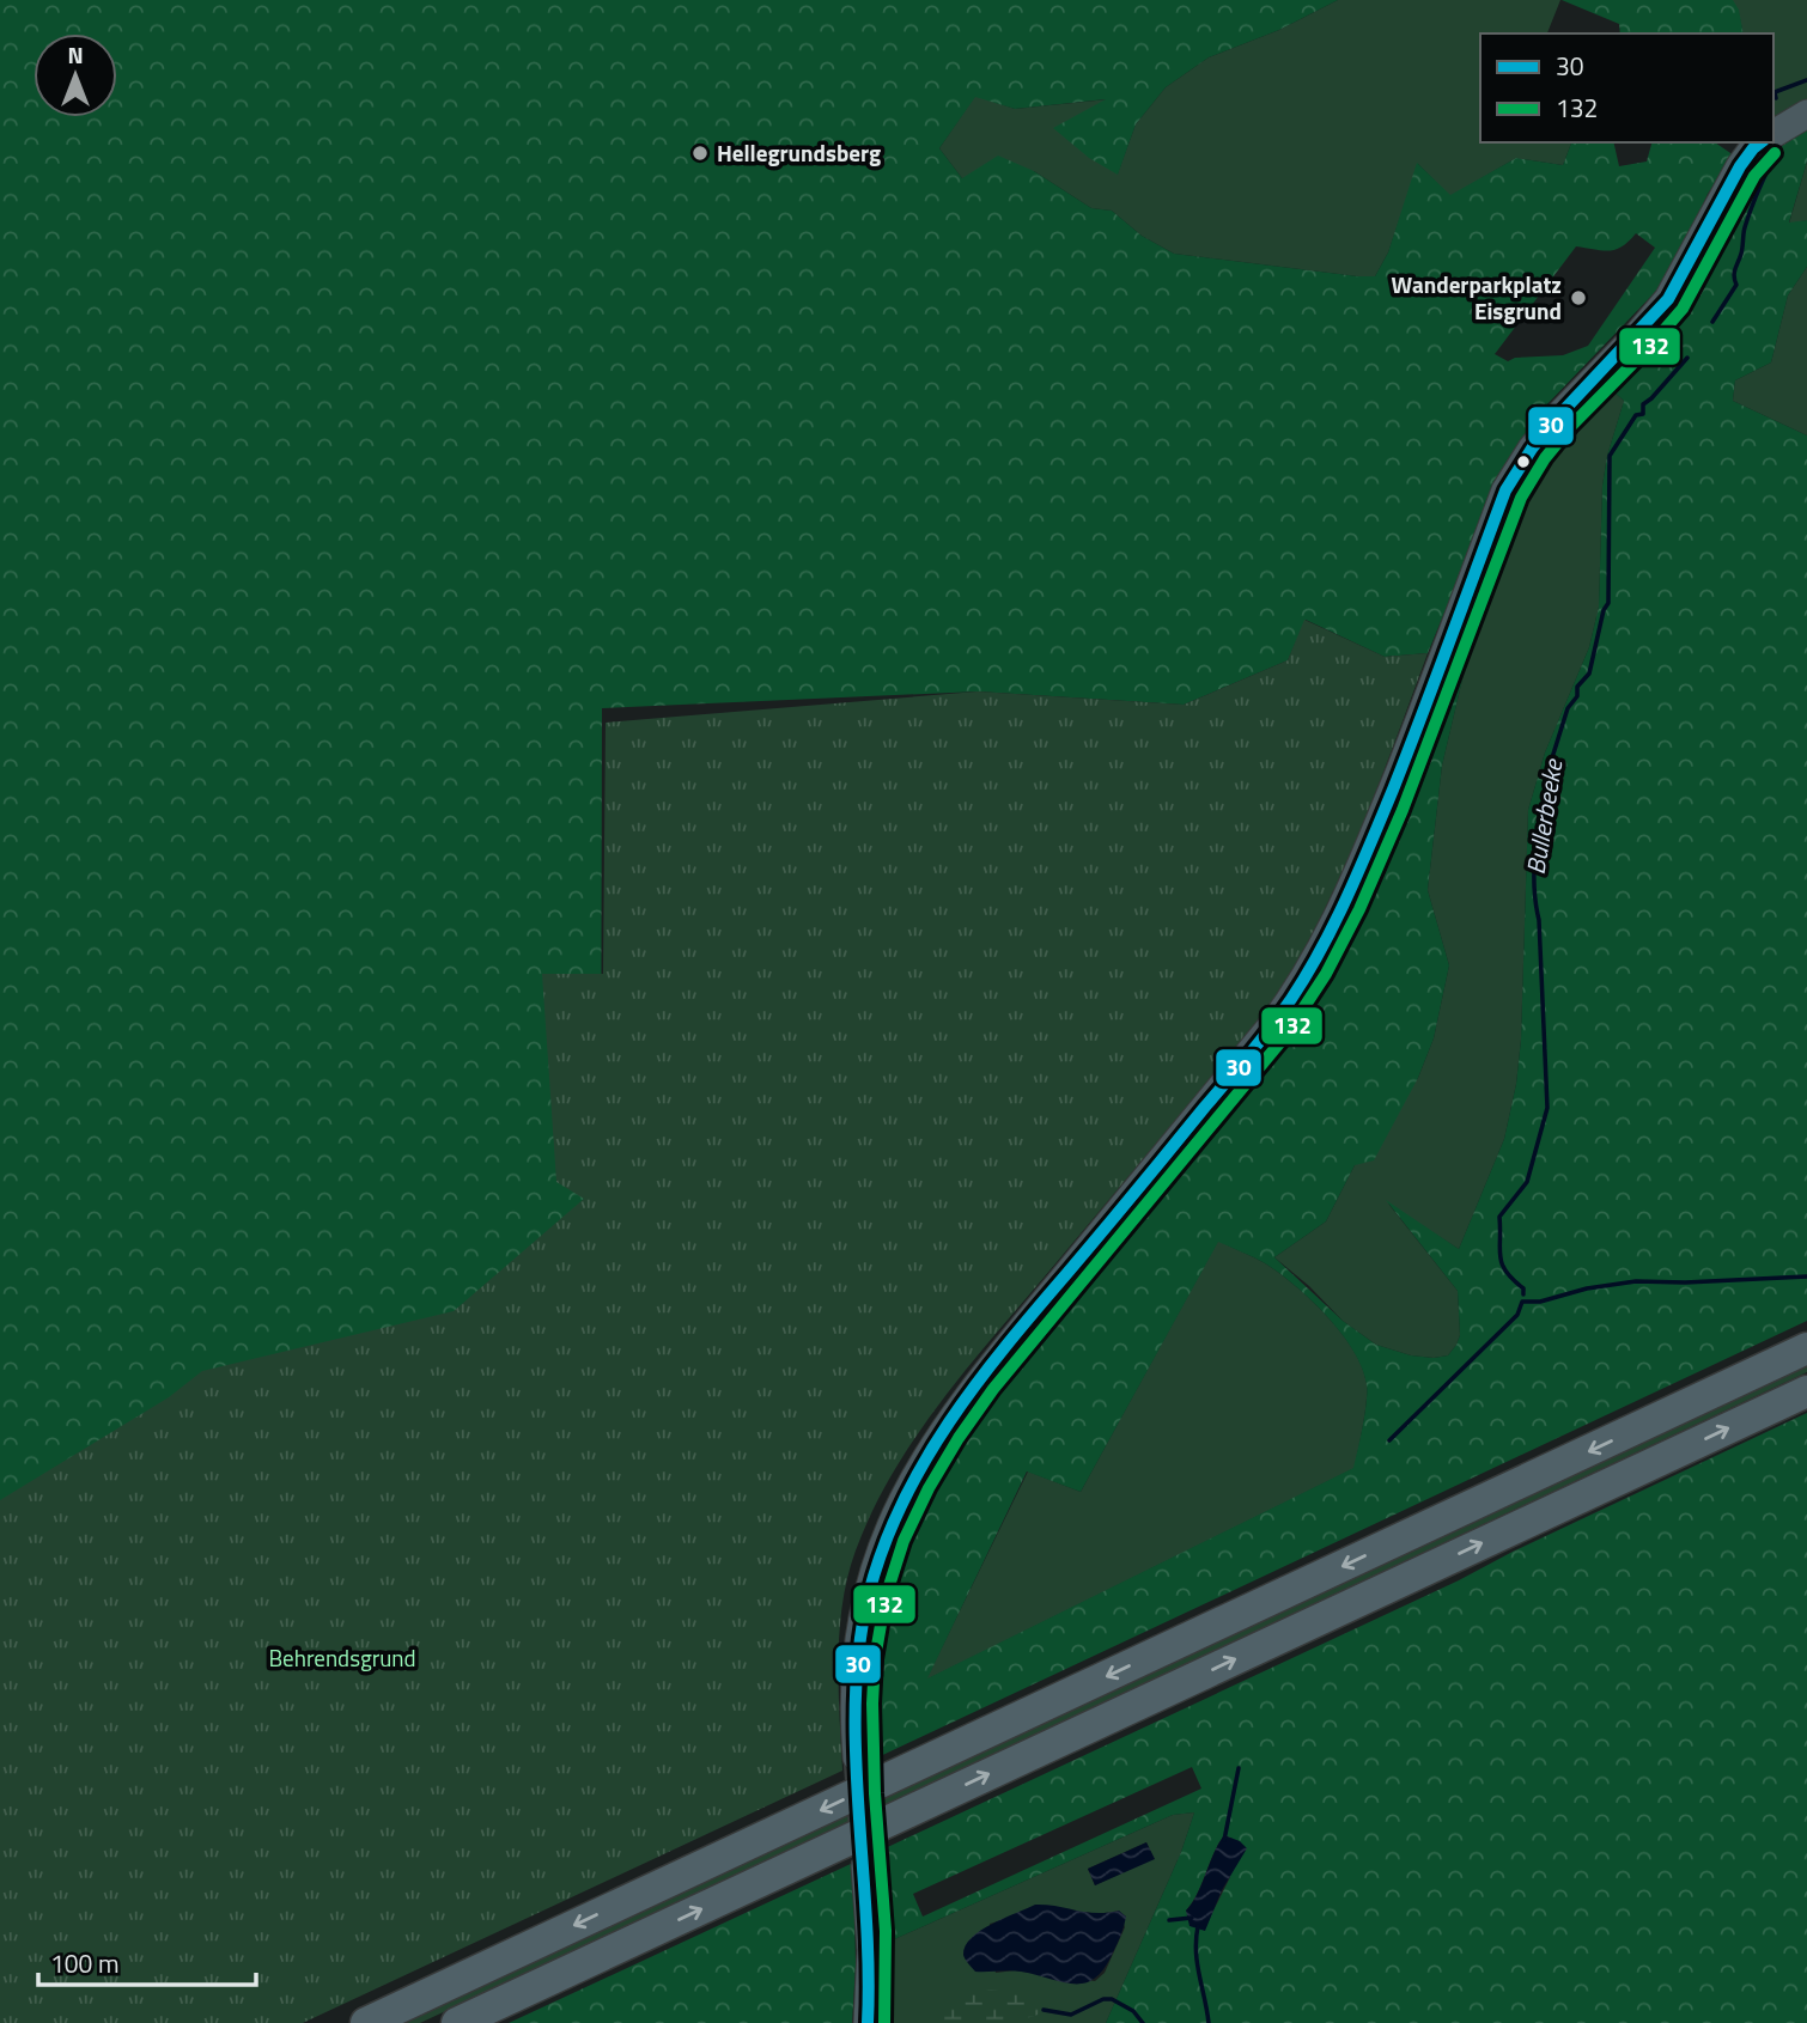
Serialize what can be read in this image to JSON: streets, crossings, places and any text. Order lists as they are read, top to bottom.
{
  "water": ["Bullerbeeke"],
  "parks": ["Behrendsgrund"],
  "places": ["Hellegrundsberg", "Wanderparkplatz Eisgrund"],
  "lines": ["transit line 30", "transit line 132"],
  "legend": ["30", "132"],
  "scale_bar": "100 m",
  "north": "top"
}
